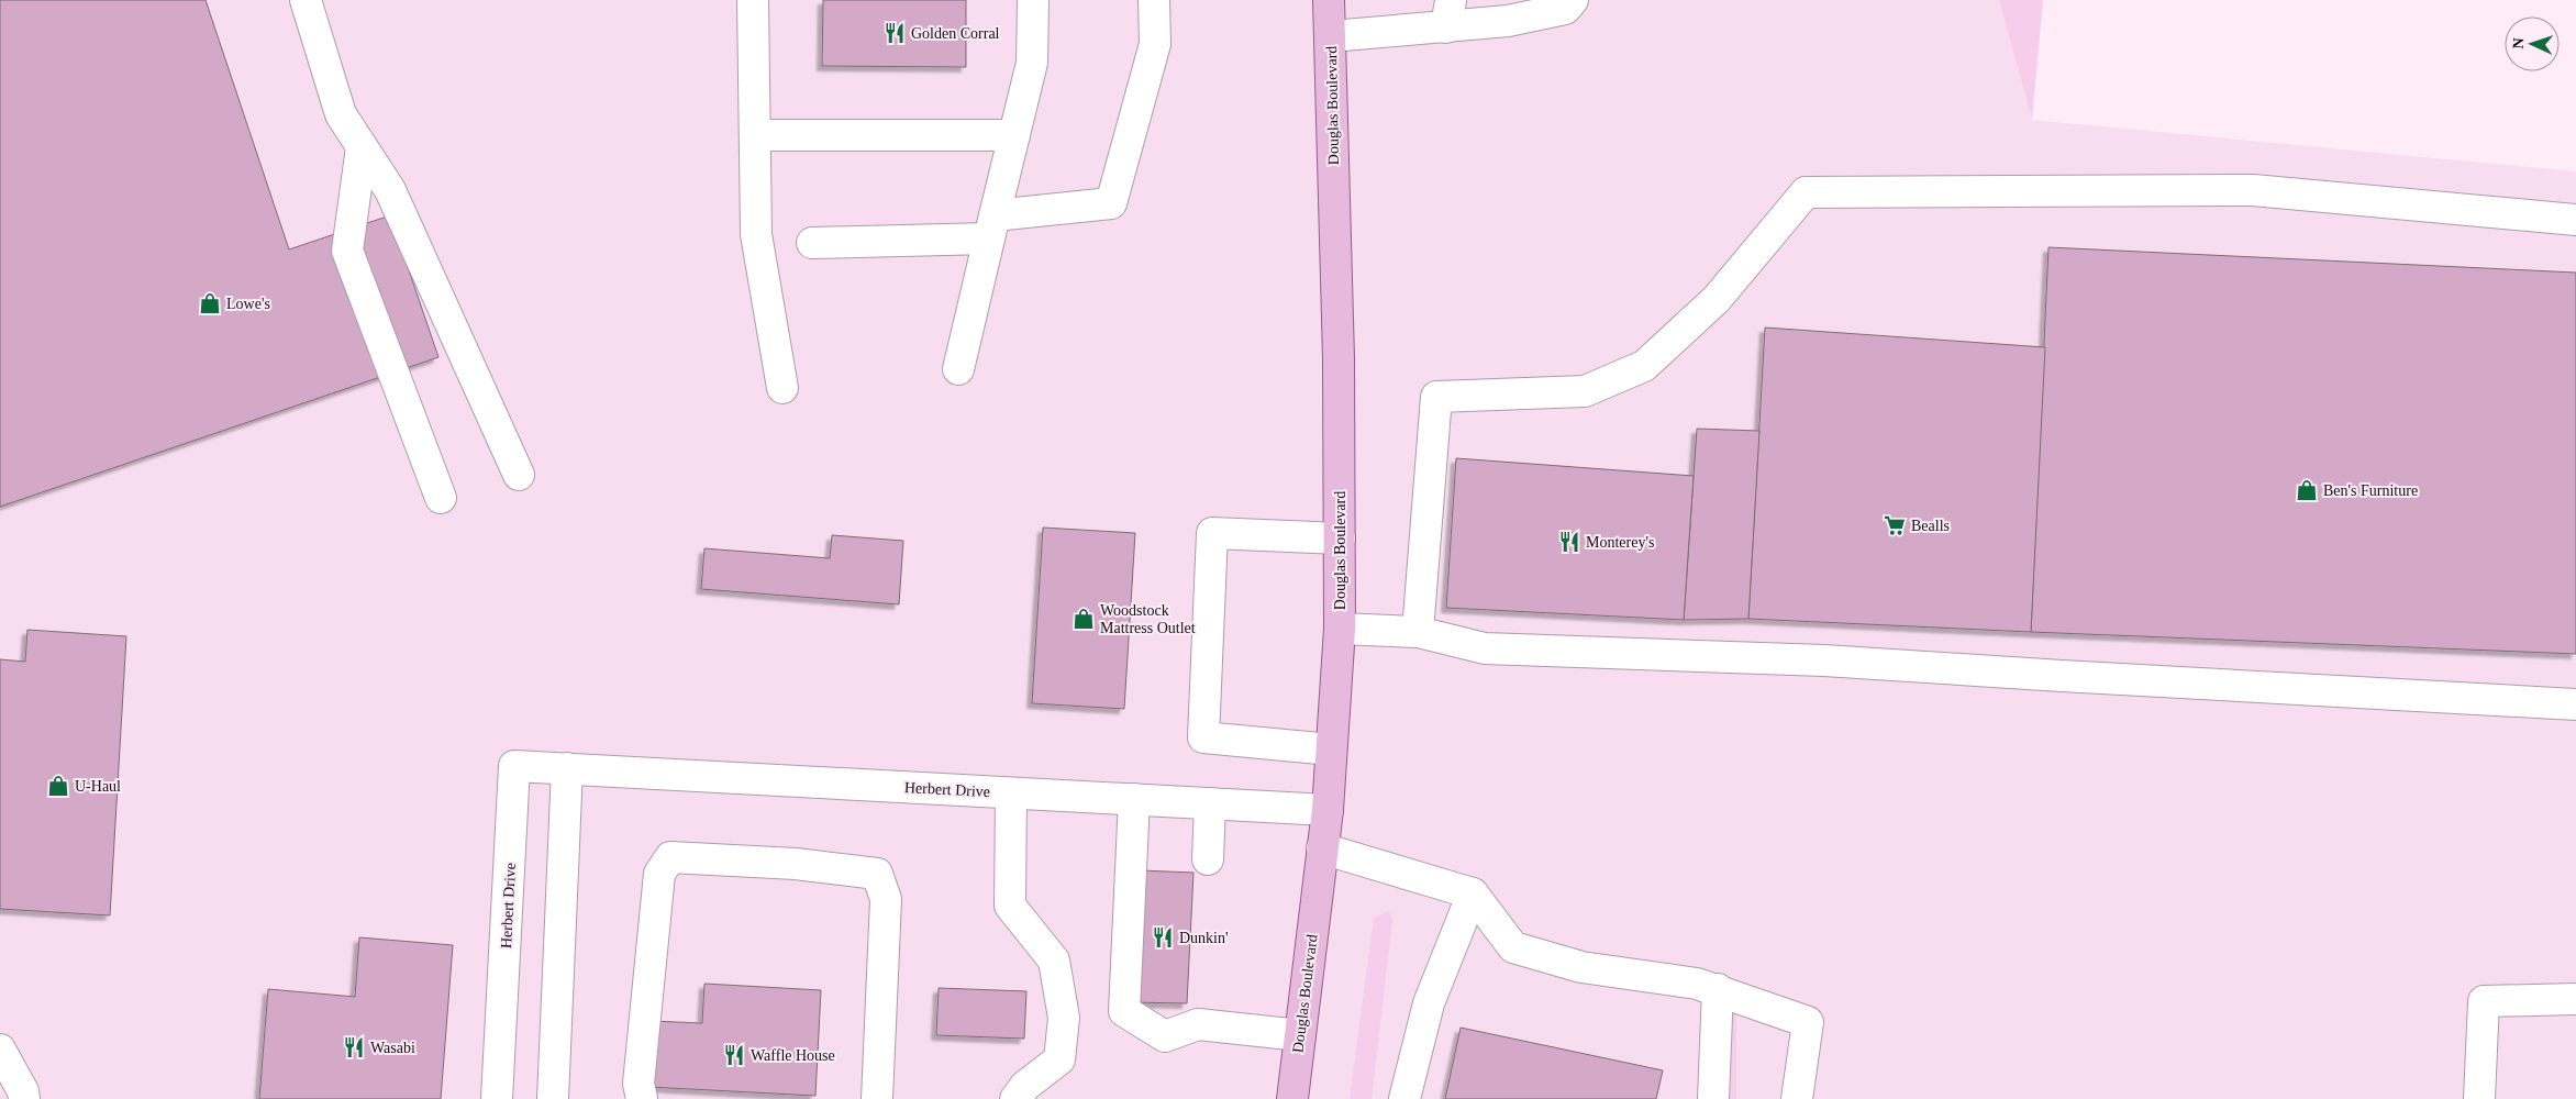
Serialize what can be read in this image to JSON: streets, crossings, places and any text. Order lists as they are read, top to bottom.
{
  "streets": {
    "main road": ["Douglas Boulevard"],
    "street": ["Herbert Drive"]
  },
  "crossings": [
    ["Douglas Boulevard", "Herbert Drive"]
  ],
  "places": {
    "restaurant": [
      "Golden Corral",
      "Monterey's",
      "Dunkin'",
      "Wasabi",
      "Waffle House"
    ],
    "shop": [
      "Lowe's",
      "Ben's Furniture",
      "Woodstock Mattress Outlet",
      "U-Haul"
    ],
    "supermarket": ["Bealls"]
  },
  "north": "left"
}
